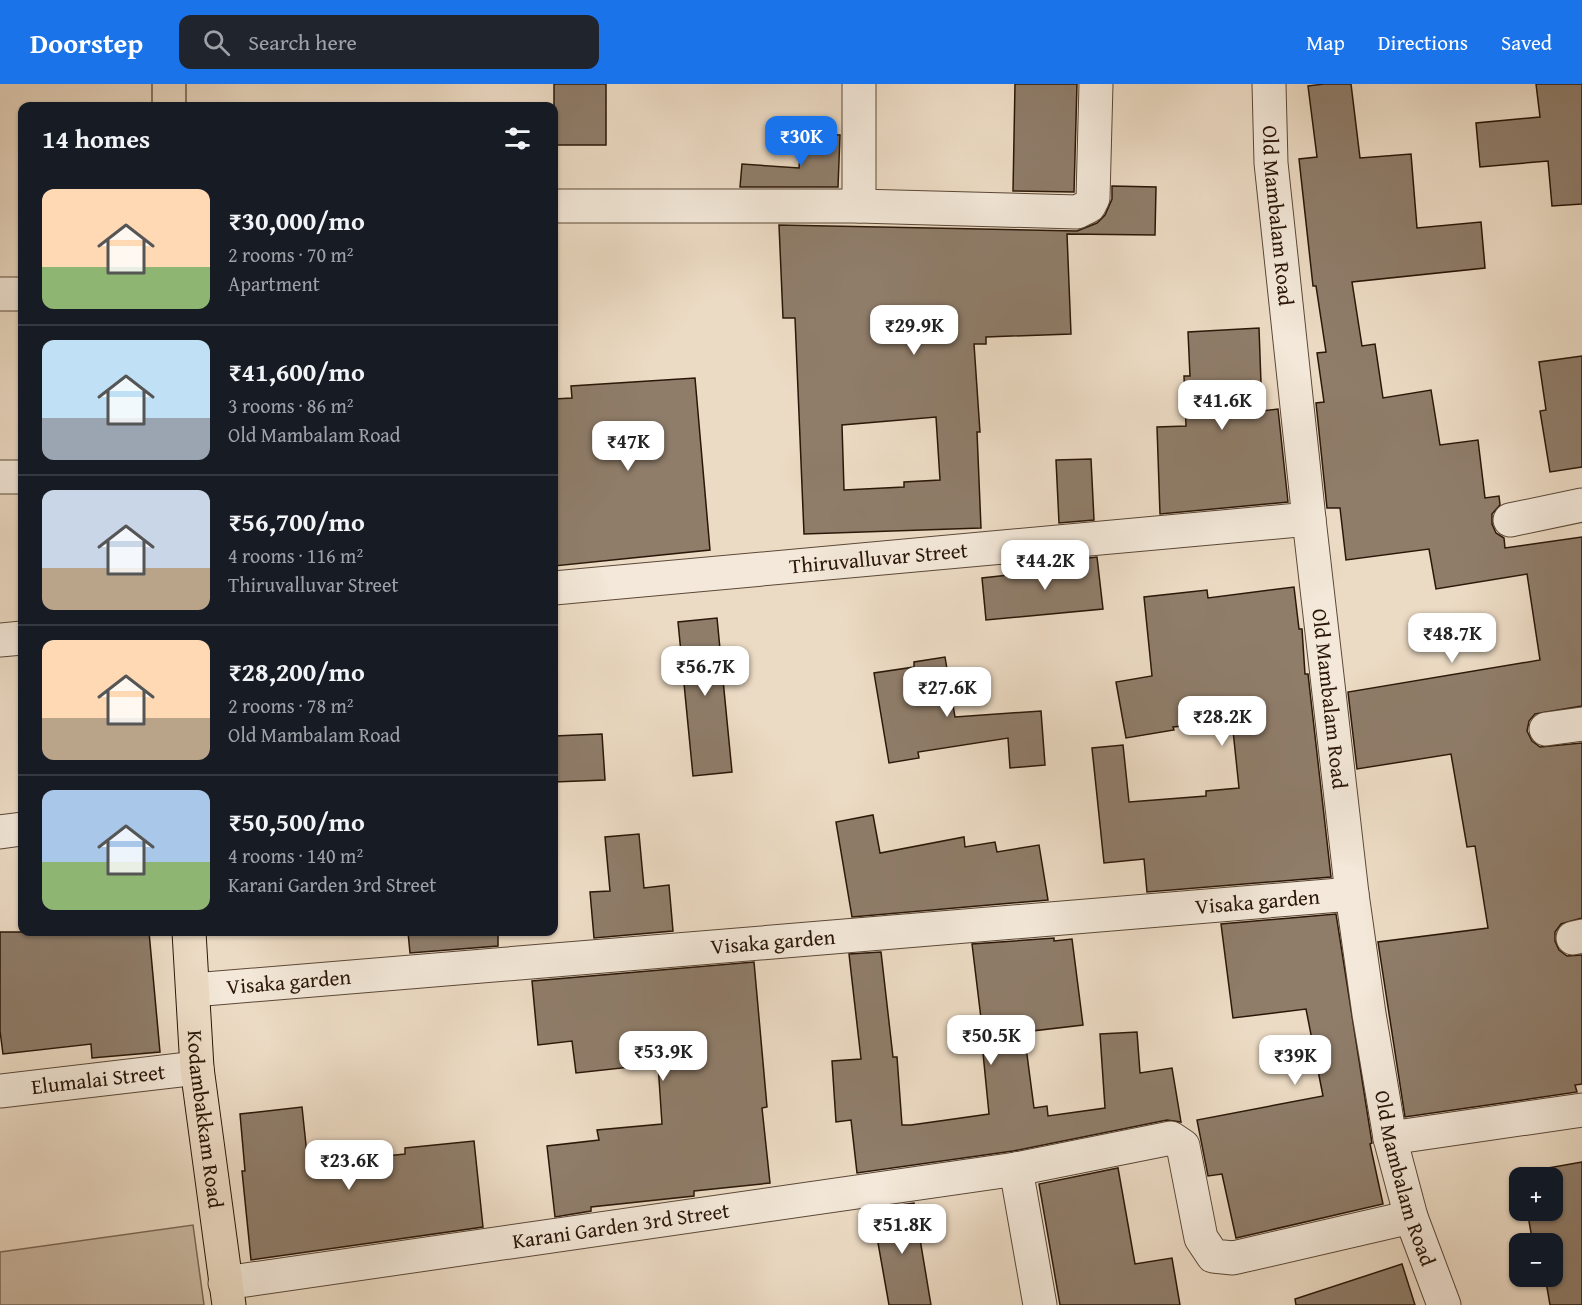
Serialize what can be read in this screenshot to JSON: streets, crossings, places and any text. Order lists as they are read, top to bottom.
{
  "streets": {
    "main road": ["Kodambakkam Road"],
    "street": [
      "Old Mambalam Road",
      "Thiruvalluvar Street",
      "Visaka garden",
      "Elumalai Street",
      "Karani Garden 3rd Street"
    ]
  },
  "crossings": [
    ["Old Mambalam Road", "Thiruvalluvar Street"],
    ["Old Mambalam Road", "Visaka garden"],
    ["Old Mambalam Road", "Karani Garden 3rd Street"],
    ["Visaka garden", "Kodambakkam Road"],
    ["Elumalai Street", "Kodambakkam Road"],
    ["Kodambakkam Road", "Karani Garden 3rd Street"]
  ],
  "page": {
    "header": "Doorstep",
    "search": "Search here",
    "nav": ["Map", "Directions", "Saved"],
    "heading": "14 homes",
    "price": [
      "₹30K",
      "₹29.9K",
      "₹41.6K",
      "₹47K",
      "₹44.2K",
      "₹48.7K",
      "₹56.7K",
      "₹27.6K",
      "₹28.2K",
      "₹50.5K",
      "₹53.9K",
      "₹39K",
      "₹23.6K",
      "₹51.8K"
    ],
    "list": [
      {
        "name": "₹30,000/mo",
        "note": "2 rooms · 70 m² · Apartment"
      },
      {
        "name": "₹41,600/mo",
        "note": "3 rooms · 86 m² · Old Mambalam Road"
      },
      {
        "name": "₹56,700/mo",
        "note": "4 rooms · 116 m² · Thiruvalluvar Street"
      },
      {
        "name": "₹28,200/mo",
        "note": "2 rooms · 78 m² · Old Mambalam Road"
      },
      {
        "name": "₹50,500/mo",
        "note": "4 rooms · 140 m² · Karani Garden 3rd Street"
      }
    ],
    "map_buttons": ["+", "−"]
  }
}
